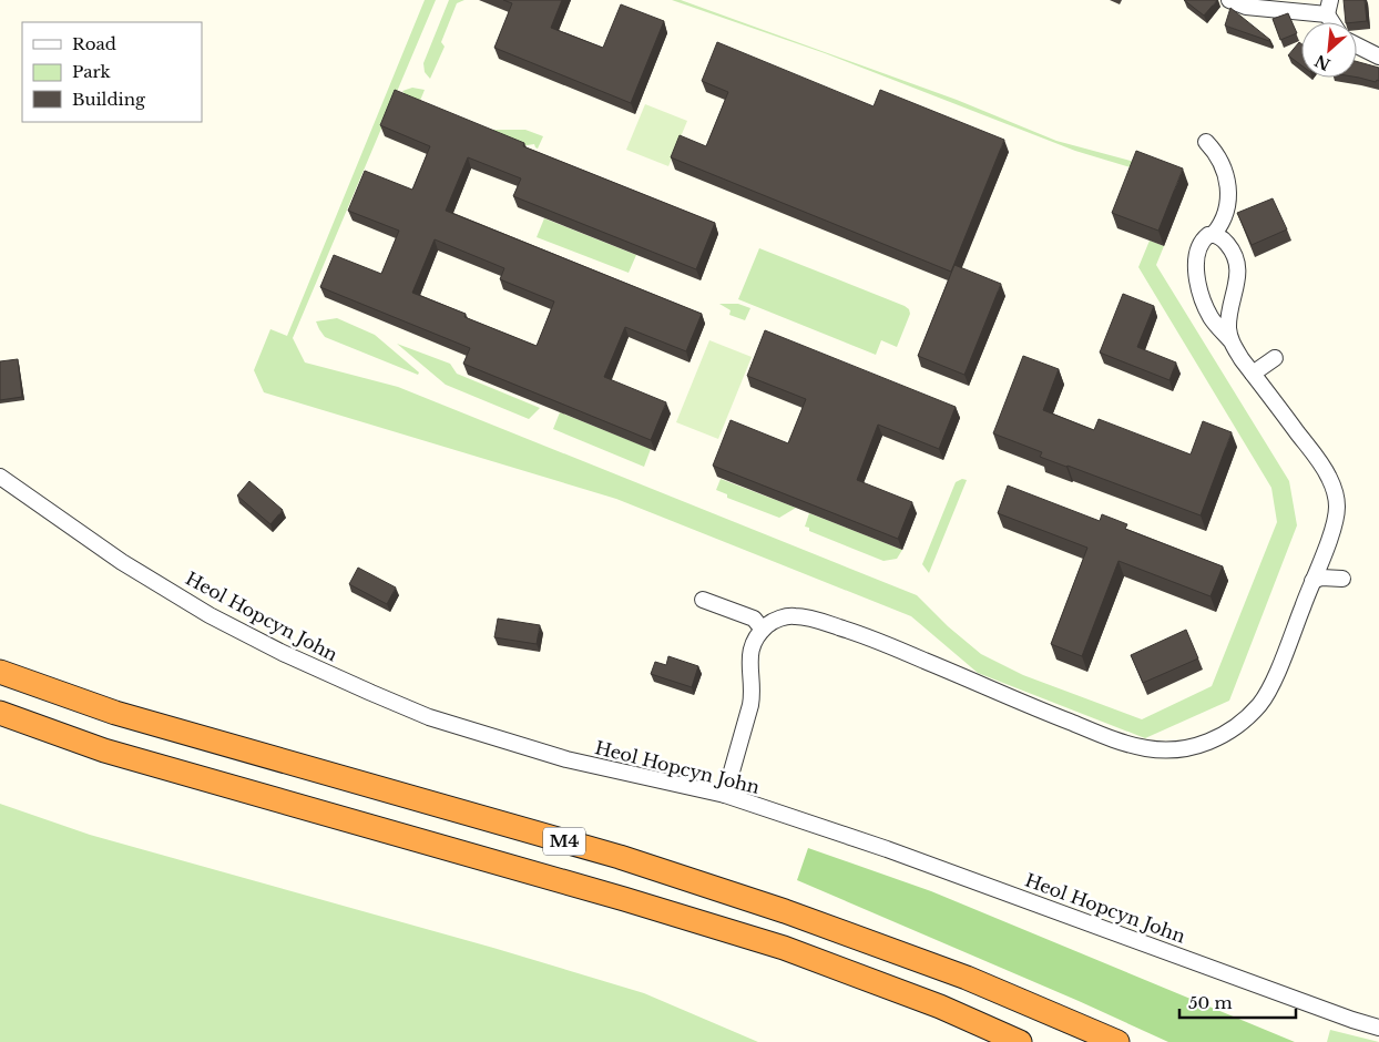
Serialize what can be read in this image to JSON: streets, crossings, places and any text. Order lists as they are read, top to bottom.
{
  "streets": {
    "highway": ["M4"],
    "street": ["Heol Hopcyn John"]
  },
  "legend": ["Road", "Park", "Building"],
  "scale_bar": "50 m",
  "north": "bottom left"
}
